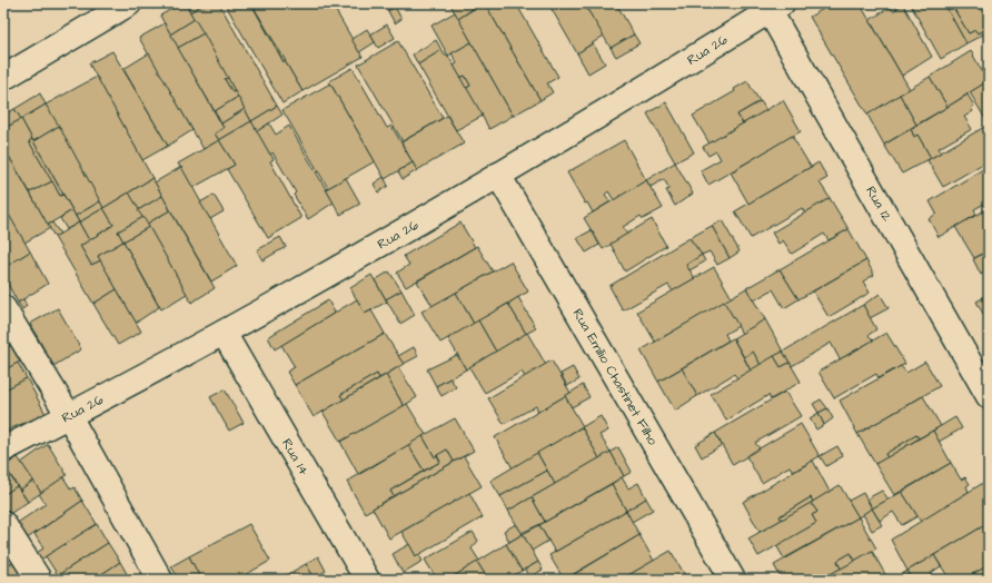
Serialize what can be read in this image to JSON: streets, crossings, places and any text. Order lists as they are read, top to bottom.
{
  "streets": {
    "street": [
      "Rua 26",
      "Rua 12",
      "Rua Emílio Chastinet Filho",
      "Rua 14"
    ]
  },
  "crossings": [
    ["Rua 26", "Rua 12"],
    ["Rua 26", "Rua Emílio Chastinet Filho"],
    ["Rua 26", "Rua 14"]
  ]
}
